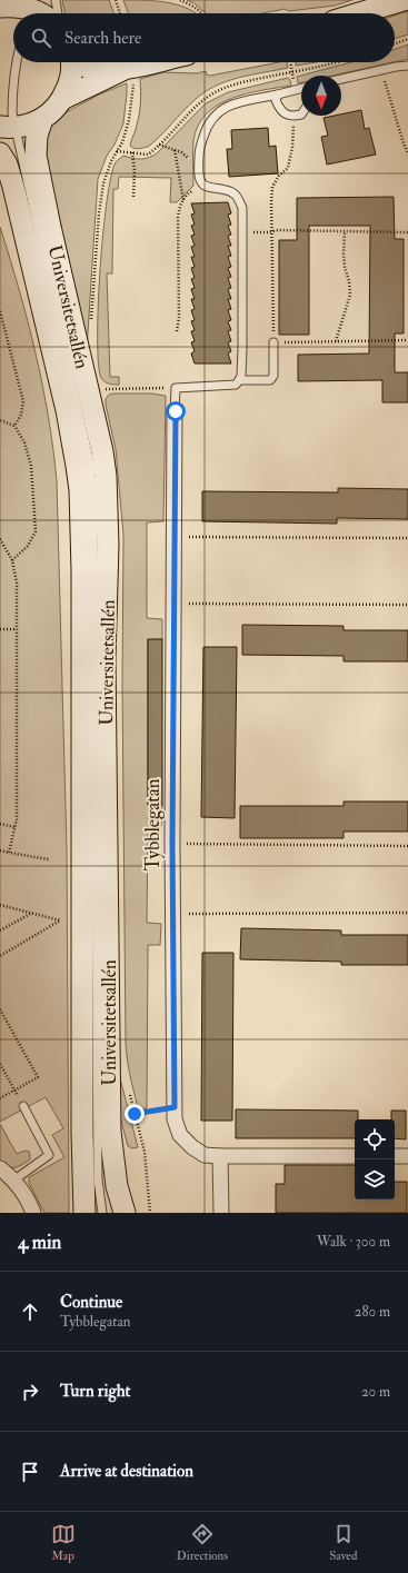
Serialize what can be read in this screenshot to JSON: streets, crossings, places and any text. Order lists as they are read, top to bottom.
{
  "streets": {
    "main road": ["Universitetsallén"],
    "street": ["Tybblegatan"]
  },
  "north": "bottom",
  "page": {
    "search": "Search here",
    "heading": ["4 min", "Walk · 300 m"],
    "list": [
      ["Continue", "Tybblegatan", "280 m"],
      ["Turn right", "20 m"],
      "Arrive at destination"
    ],
    "nav": ["Map", "Directions", "Saved"]
  }
}
